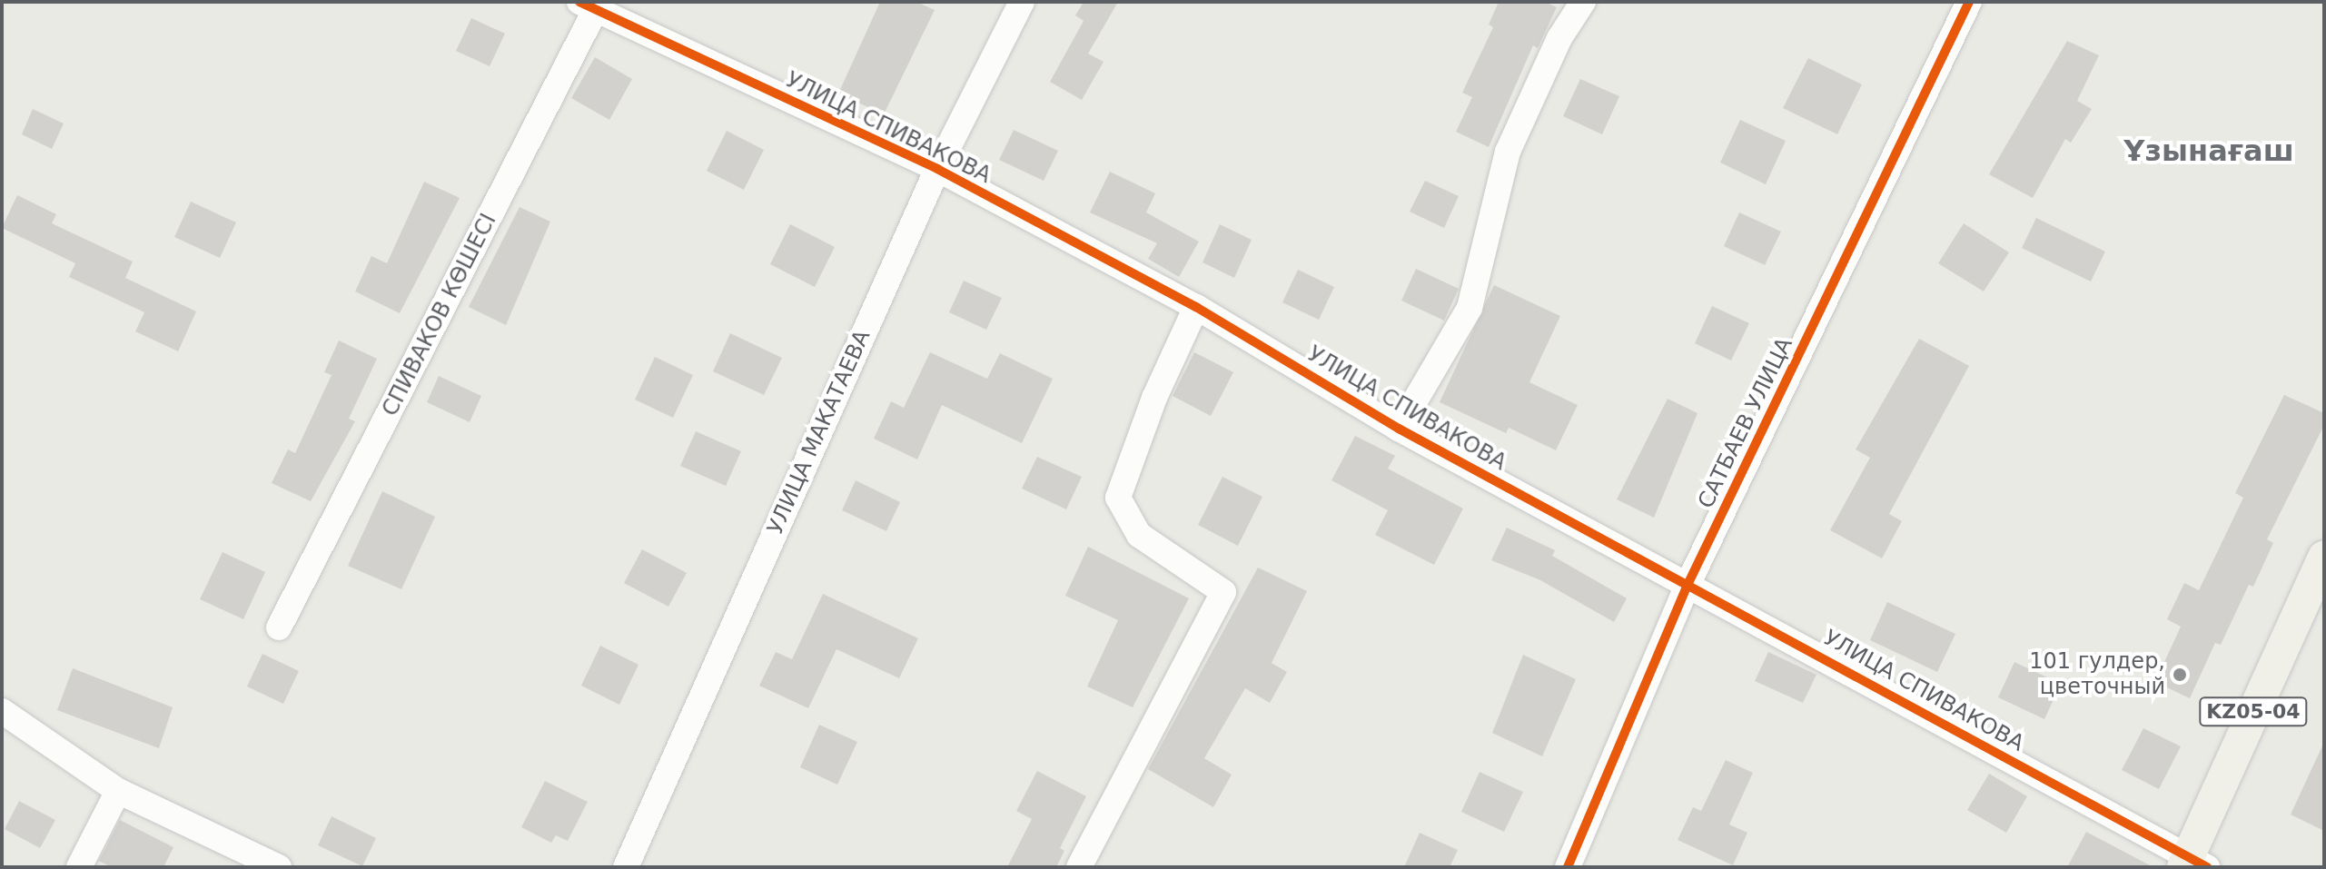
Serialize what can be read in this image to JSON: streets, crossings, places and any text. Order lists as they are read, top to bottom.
{
  "streets": {
    "main road": ["KZ05-04"],
    "street": [
      "УЛИЦА СПИВАКОВА",
      "СПИВАКОВ КӨШЕСІ",
      "САТБАЕВ УЛИЦА",
      "УЛИЦА МАКАТАЕВА"
    ]
  },
  "crossings": [
    ["УЛИЦА СПИВАКОВА", "СПИВАКОВ КӨШЕСІ"],
    ["УЛИЦА СПИВАКОВА", "САТБАЕВ УЛИЦА"],
    ["УЛИЦА СПИВАКОВА", "УЛИЦА МАКАТАЕВА"],
    ["УЛИЦА СПИВАКОВА", "KZ05-04"]
  ],
  "districts": ["Ұзынағаш"],
  "places": ["101 гулдер, цветочный"]
}
